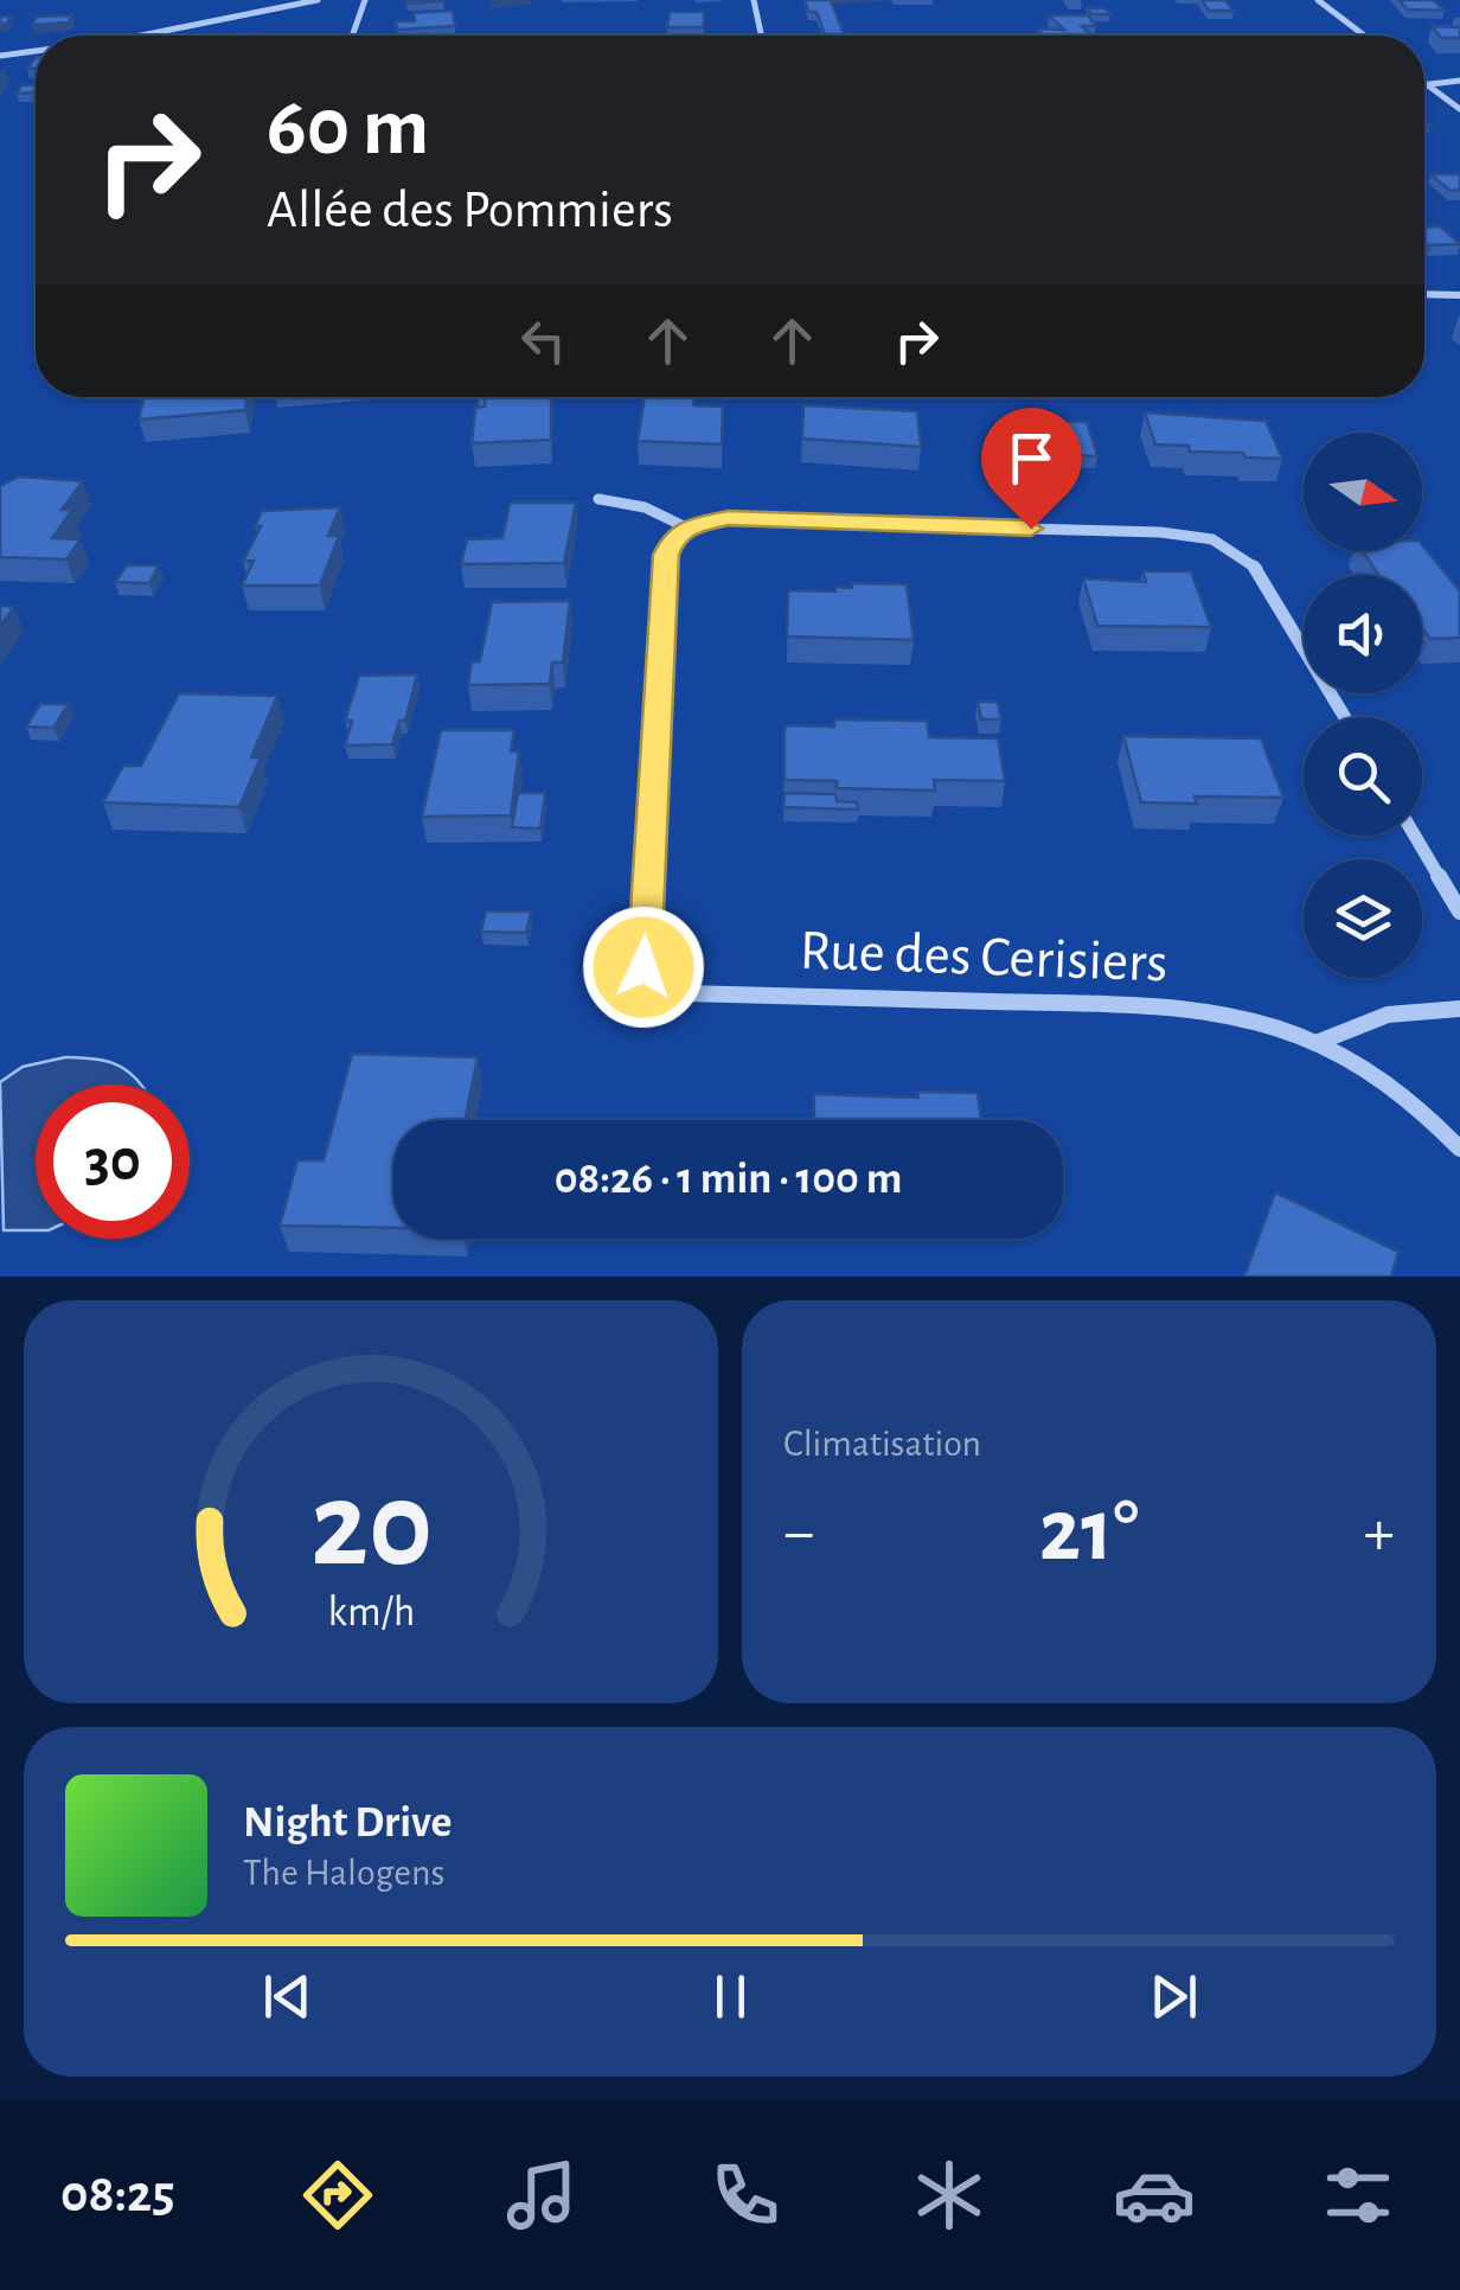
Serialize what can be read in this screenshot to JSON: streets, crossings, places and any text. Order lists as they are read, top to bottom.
{
  "streets": {
    "street": ["Rue des Cerisiers"]
  },
  "north": "right",
  "page": {
    "turn": ["60 m", "Allée des Pommiers"],
    "limit": "30",
    "trip": "08:26 · 1 min · 100 m",
    "tile": "Climatisation",
    "heat": ["−", "21°", "+"],
    "song": ["Night Drive", "The Halogens"],
    "tabs": "08:25",
    "gauge": ["20", "km/h"]
  }
}
